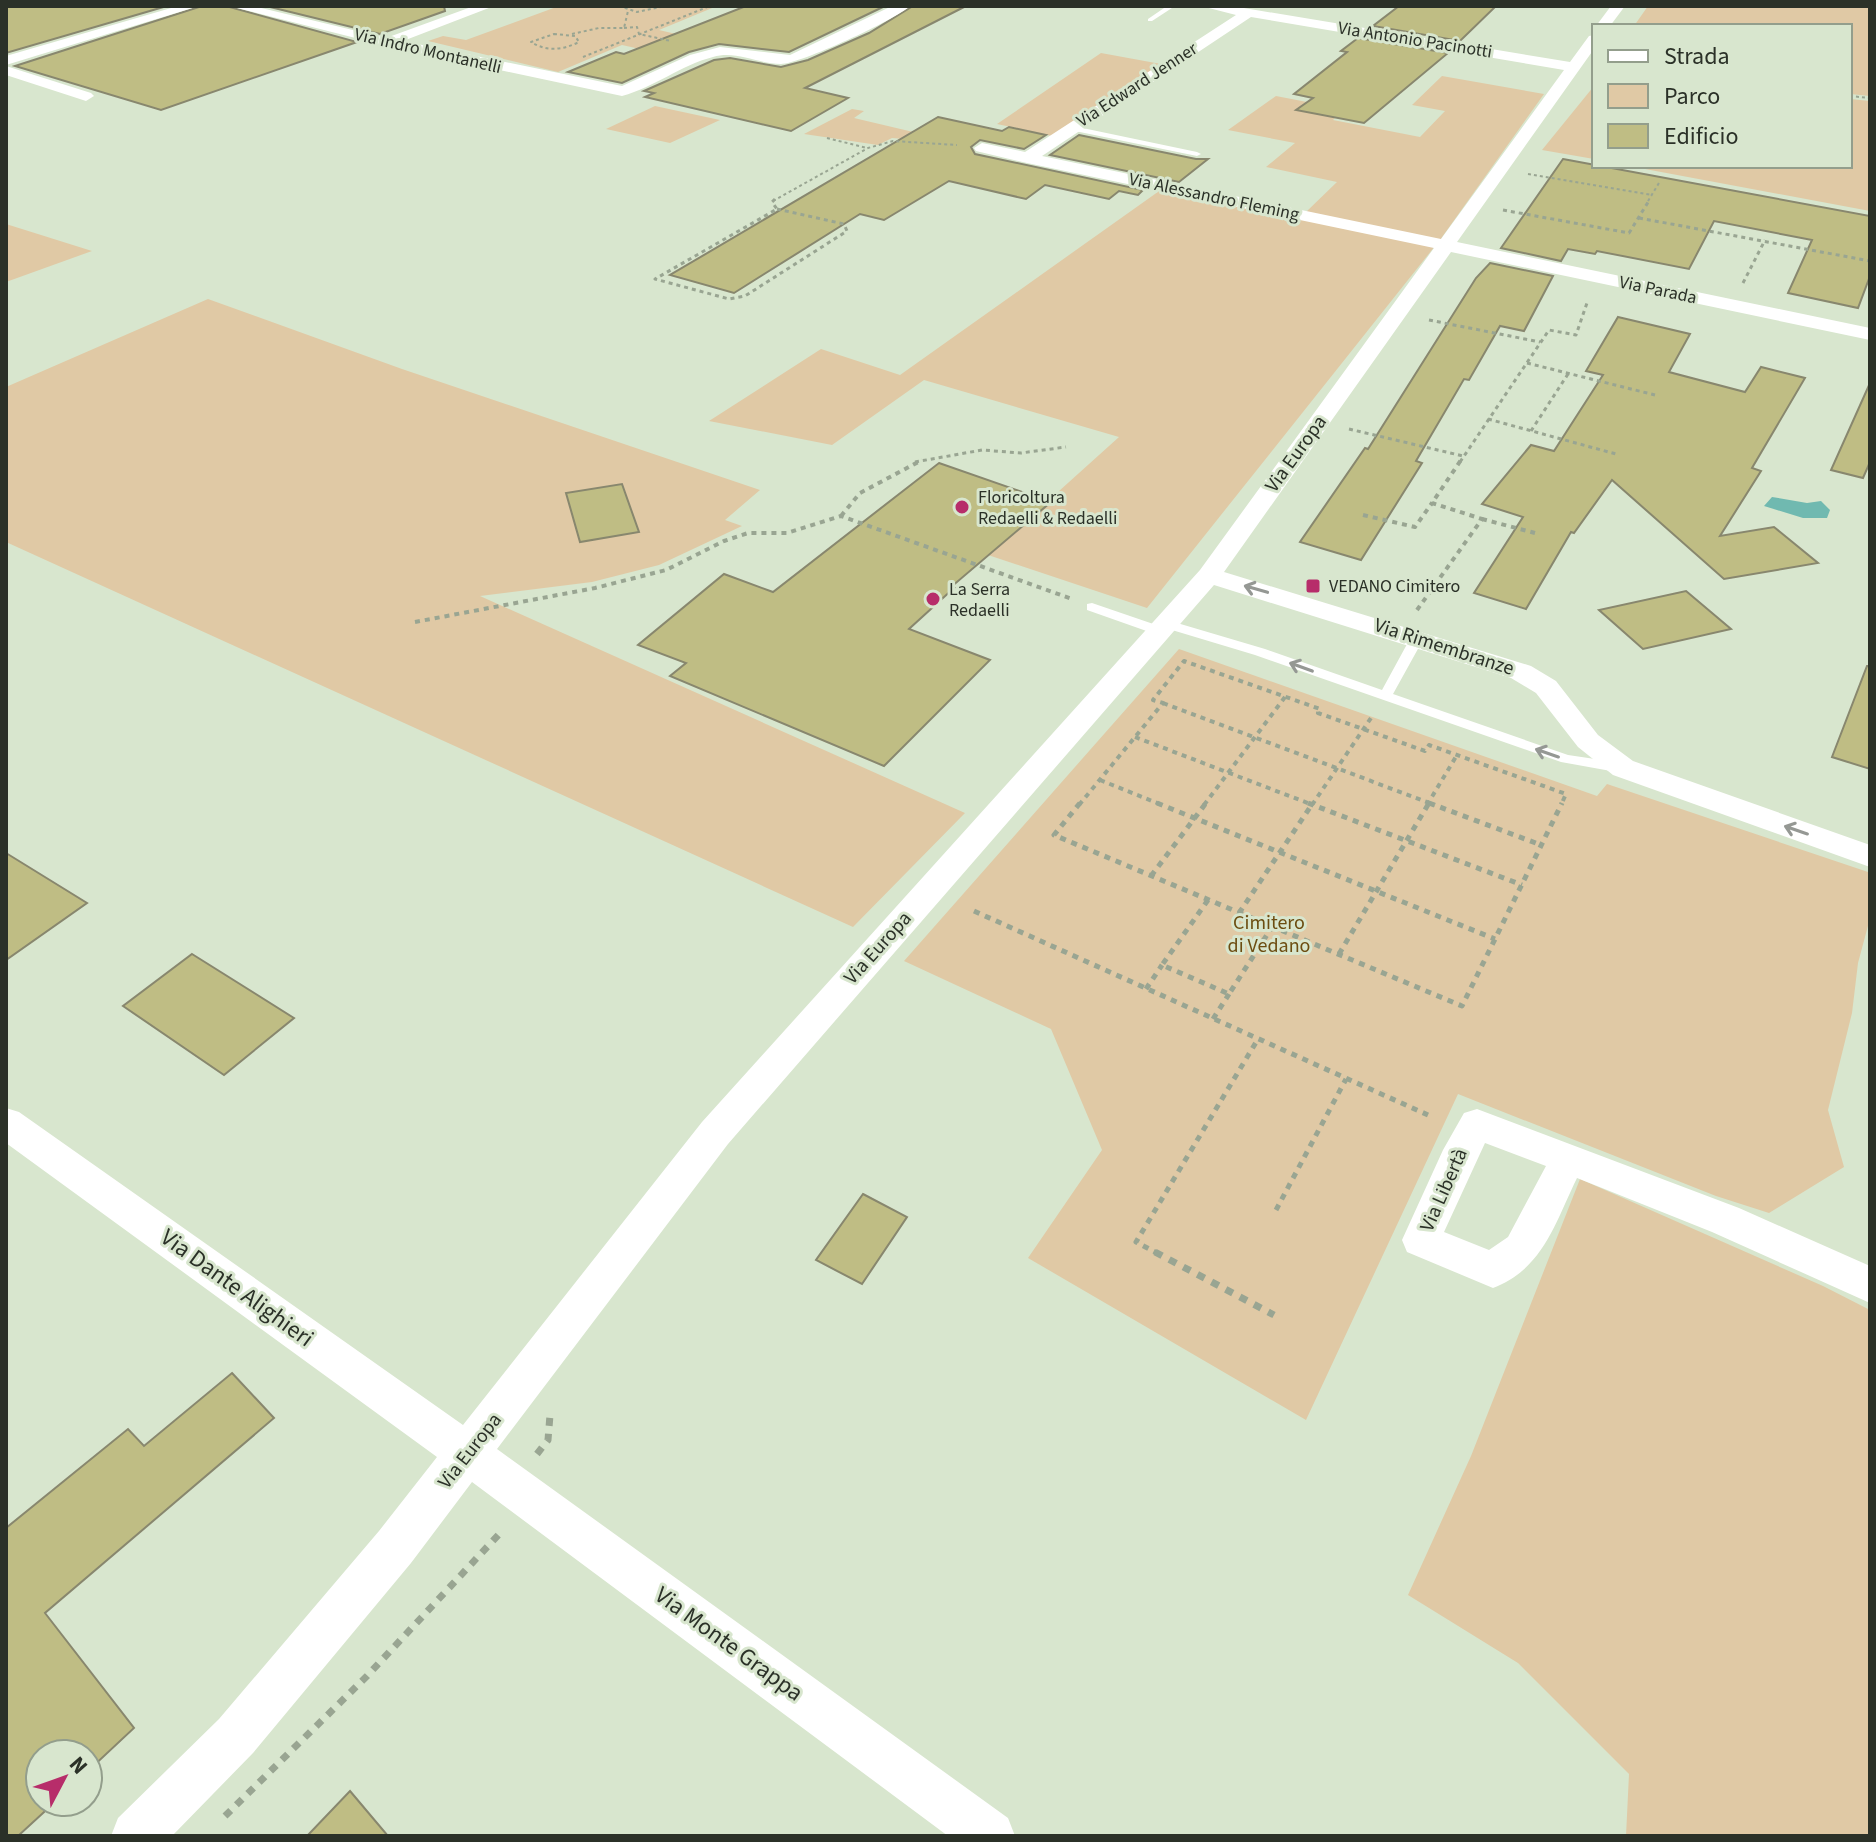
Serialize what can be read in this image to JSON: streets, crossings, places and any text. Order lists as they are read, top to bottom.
{
  "streets": {
    "street": [
      "Via Antonio Pacinotti",
      "Via Indro Montanelli",
      "Via Edward Jenner",
      "Via Alessandro Fleming",
      "Via Parada",
      "Via Europa",
      "Via Rimembranze",
      "Via Dante Alighieri",
      "Via Monte Grappa"
    ]
  },
  "crossings": [
    ["Via Antonio Pacinotti", "Via Edward Jenner"],
    ["Via Antonio Pacinotti", "Via Europa"],
    ["Via Edward Jenner", "Via Alessandro Fleming"],
    ["Via Alessandro Fleming", "Via Parada"],
    ["Via Alessandro Fleming", "Via Europa"],
    ["Via Parada", "Via Europa"],
    ["Via Europa", "Via Rimembranze"],
    ["Via Europa", "Via Dante Alighieri"],
    ["Via Europa", "Via Monte Grappa"],
    ["Via Dante Alighieri", "Via Monte Grappa"]
  ],
  "one_way": ["Via Rimembranze"],
  "parks": ["Cimitero di Vedano"],
  "places": {
    "other": ["Floricoltura Redaelli & Redaelli", "La Serra Redaelli"],
    "transit": ["VEDANO Cimitero"]
  },
  "legend": ["Strada", "Parco", "Edificio"],
  "north": "top right"
}
